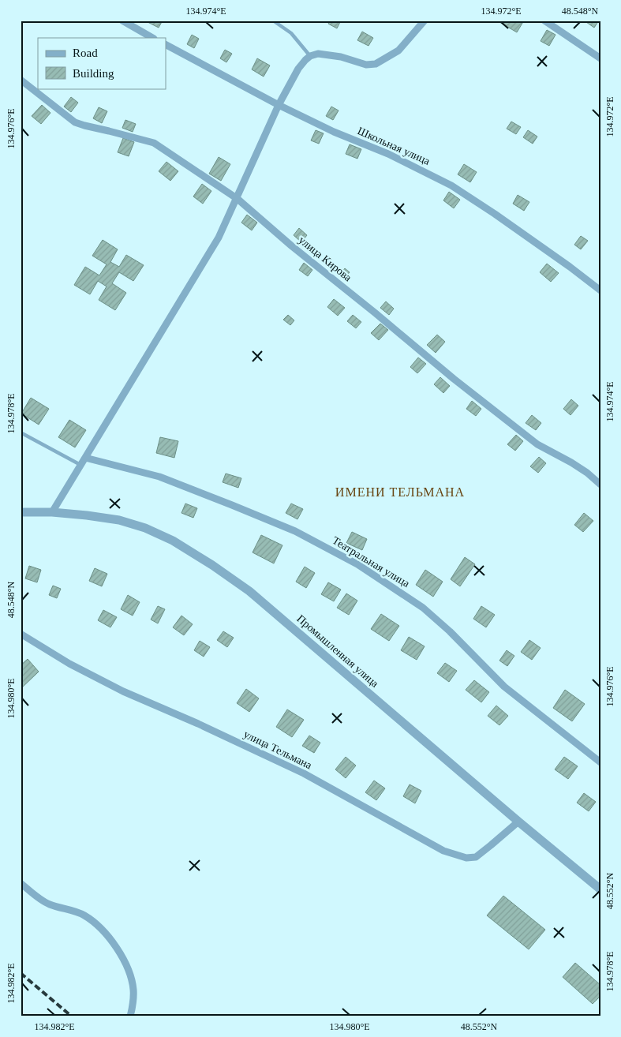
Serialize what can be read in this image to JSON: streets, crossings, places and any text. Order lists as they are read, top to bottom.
{
  "streets": {
    "street": [
      "Школьная улица",
      "улица Кирова",
      "Театральная улица",
      "Промышленная улица",
      "улица Тельмана"
    ]
  },
  "crossings": [
    ["Промышленная улица", "улица Тельмана"]
  ],
  "districts": ["ИМЕНИ ТЕЛЬМАНА"],
  "legend": ["Road", "Building"],
  "coordinates": [
    "134.974°E",
    "134.972°E",
    "48.548°N",
    "134.976°E",
    "134.978°E",
    "134.980°E",
    "48.552°N",
    "134.982°E"
  ]
}
